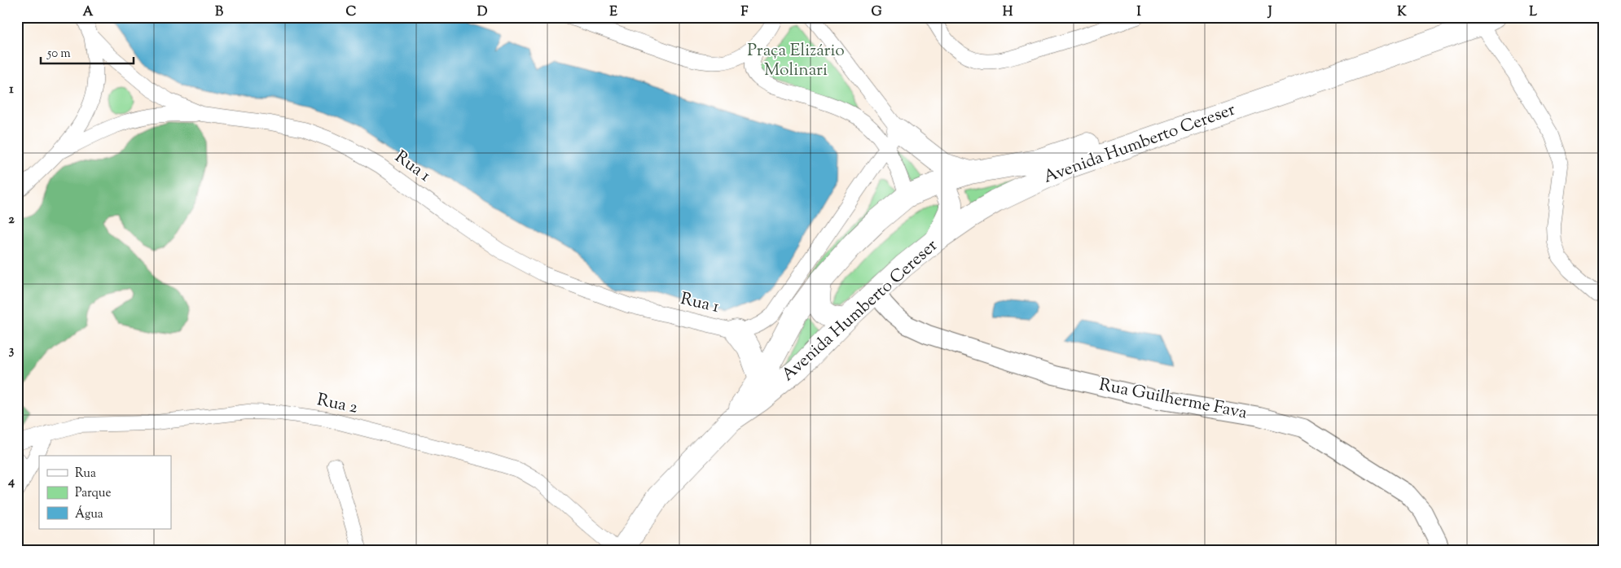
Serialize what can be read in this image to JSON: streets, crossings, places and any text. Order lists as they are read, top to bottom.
{
  "streets": {
    "main road": ["Avenida Humberto Cereser"],
    "street": ["Rua 1", "Rua Guilherme Fava", "Rua 2"]
  },
  "crossings": [
    ["Avenida Humberto Cereser", "Rua Guilherme Fava"],
    ["Avenida Humberto Cereser", "Rua 2"]
  ],
  "parks": ["Praça Elizário Molinari"],
  "legend": ["Rua", "Parque", "Água"],
  "scale_bar": "50 m",
  "grid": {
    "columns": [
      "A",
      "B",
      "C",
      "D",
      "E",
      "F",
      "G",
      "H",
      "I",
      "J",
      "K",
      "L"
    ],
    "rows": [
      "1",
      "2",
      "3",
      "4"
    ]
  }
}
